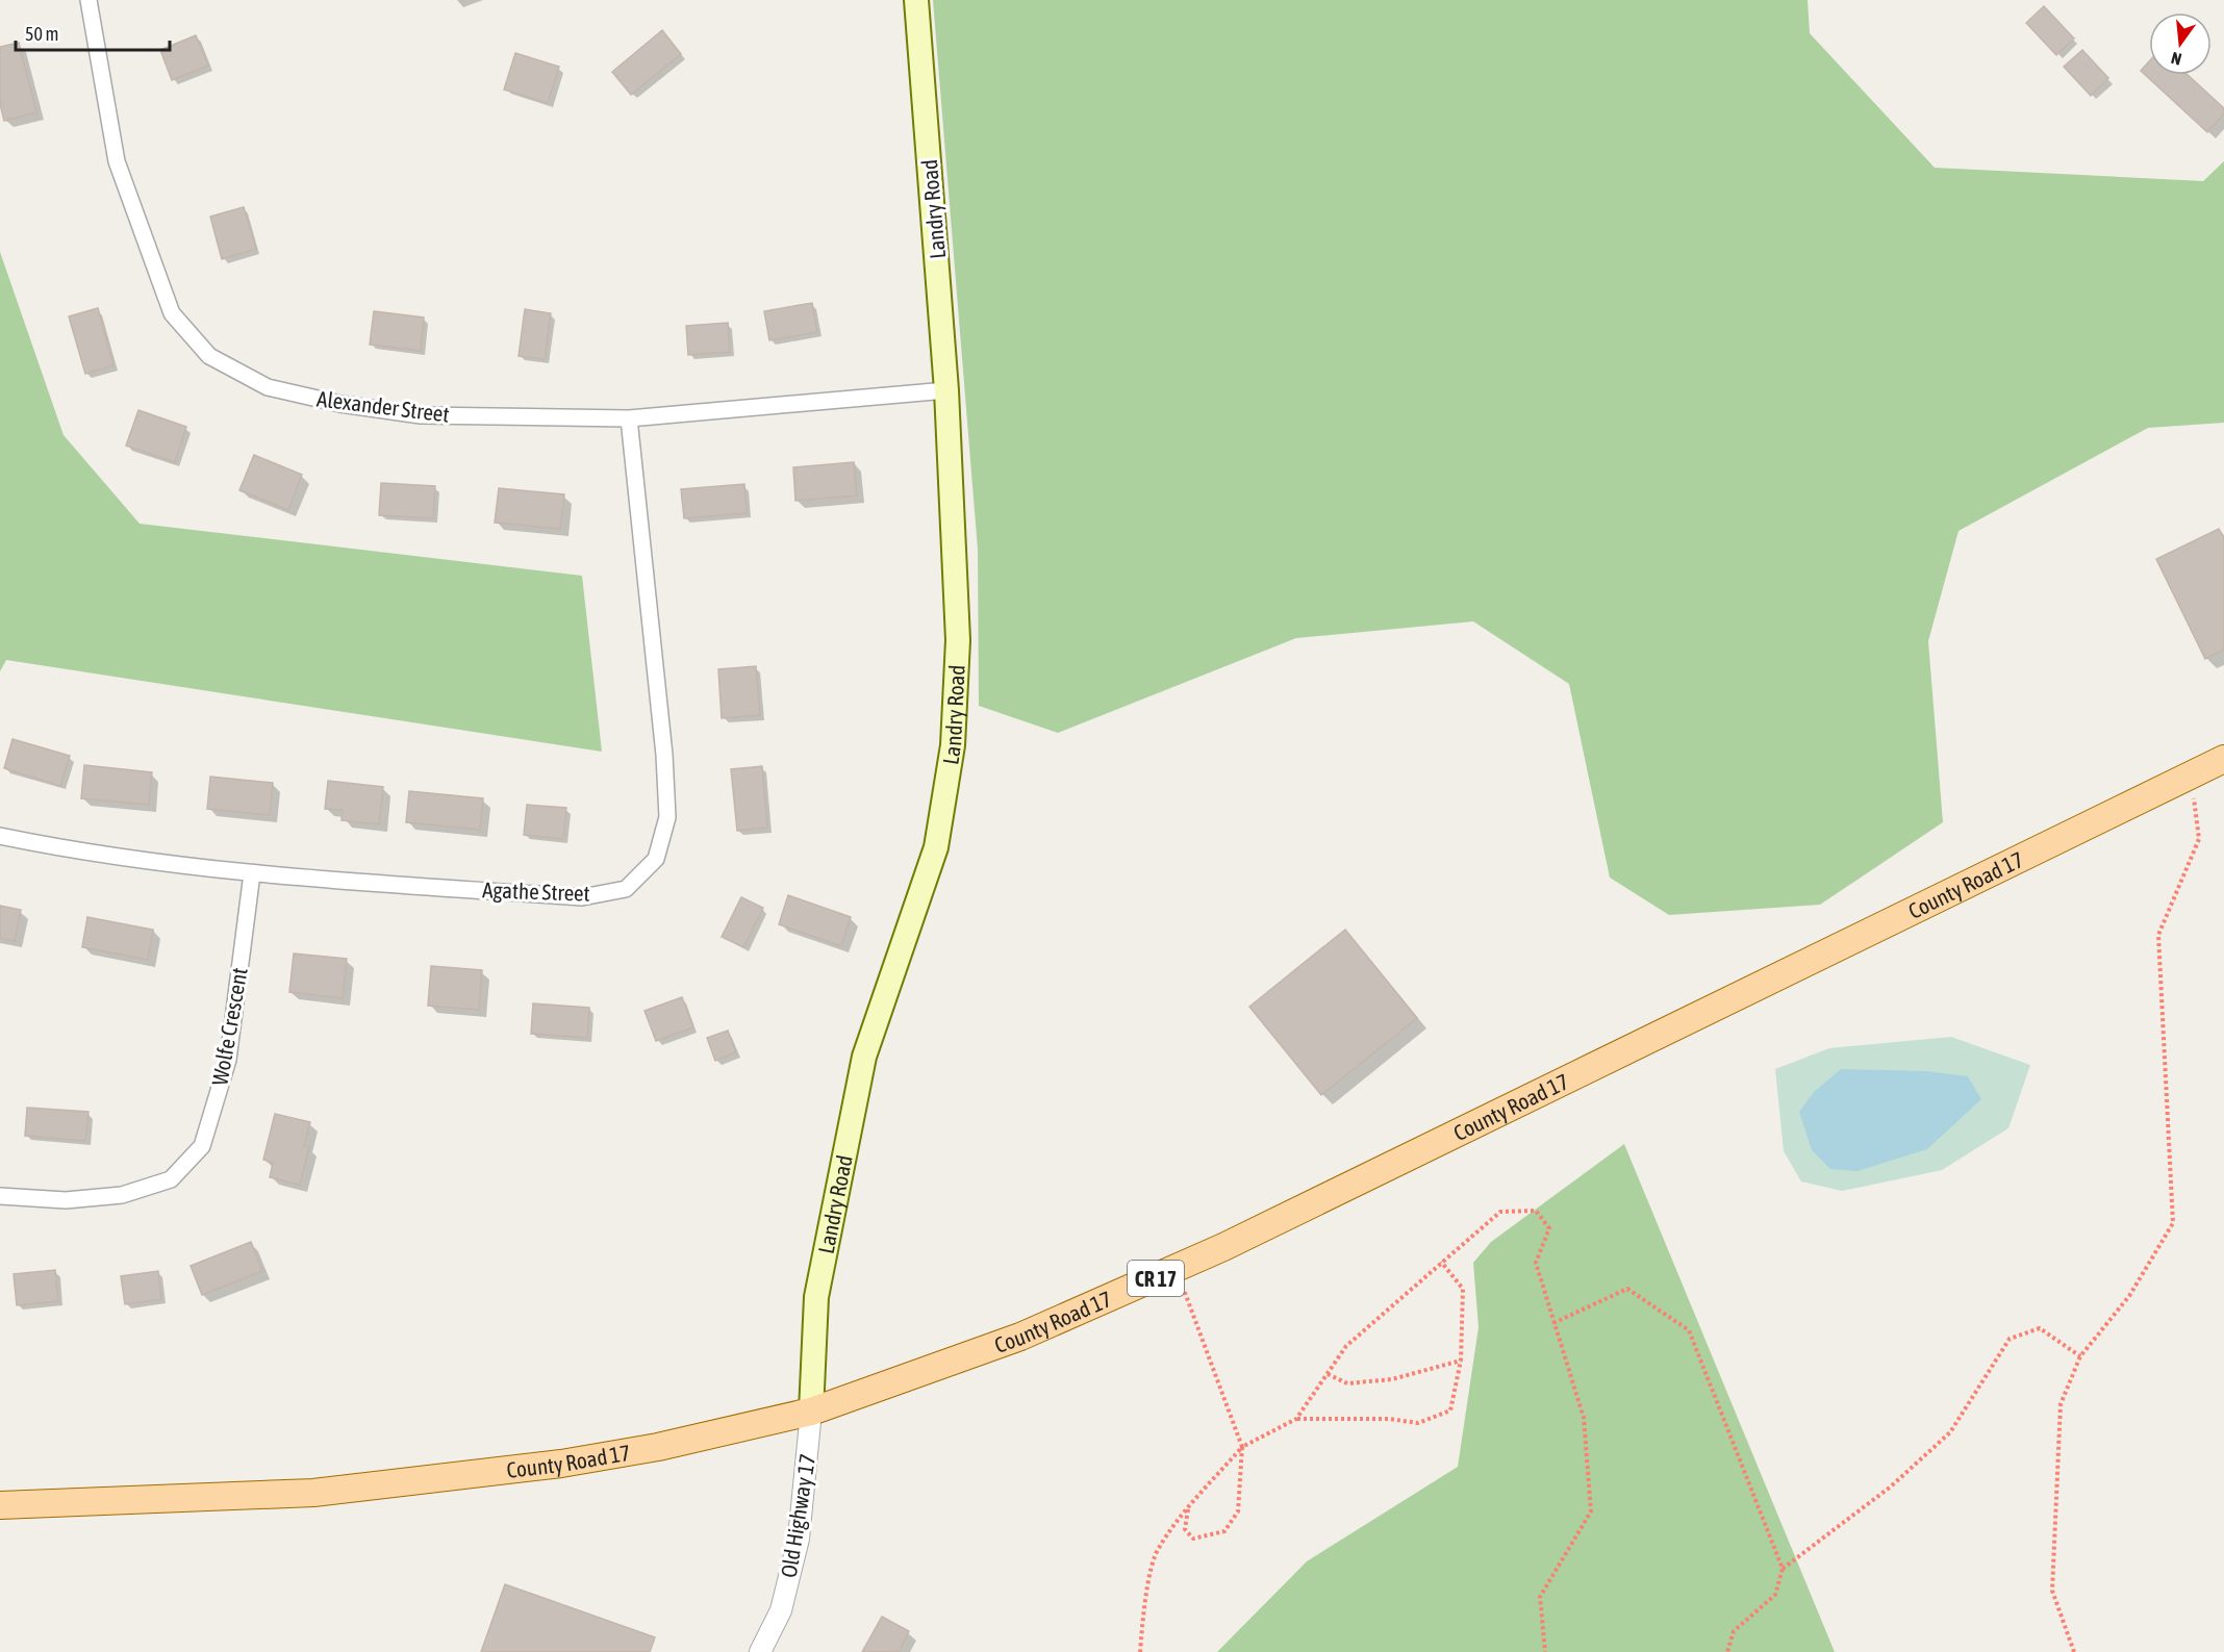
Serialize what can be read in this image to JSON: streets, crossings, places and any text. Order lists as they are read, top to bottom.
{
  "streets": {
    "main road": ["Landry Road", "County Road 17", "CR 17"],
    "street": [
      "Alexander Street",
      "Agathe Street",
      "Wolfe Crescent",
      "Old Highway 17"
    ]
  },
  "crossings": [
    ["Landry Road", "Alexander Street"],
    ["Landry Road", "County Road 17"],
    ["Landry Road", "Old Highway 17"],
    ["Alexander Street", "Agathe Street"],
    ["County Road 17", "Old Highway 17"],
    ["Agathe Street", "Wolfe Crescent"]
  ],
  "scale_bar": "50 m",
  "north": "bottom"
}
